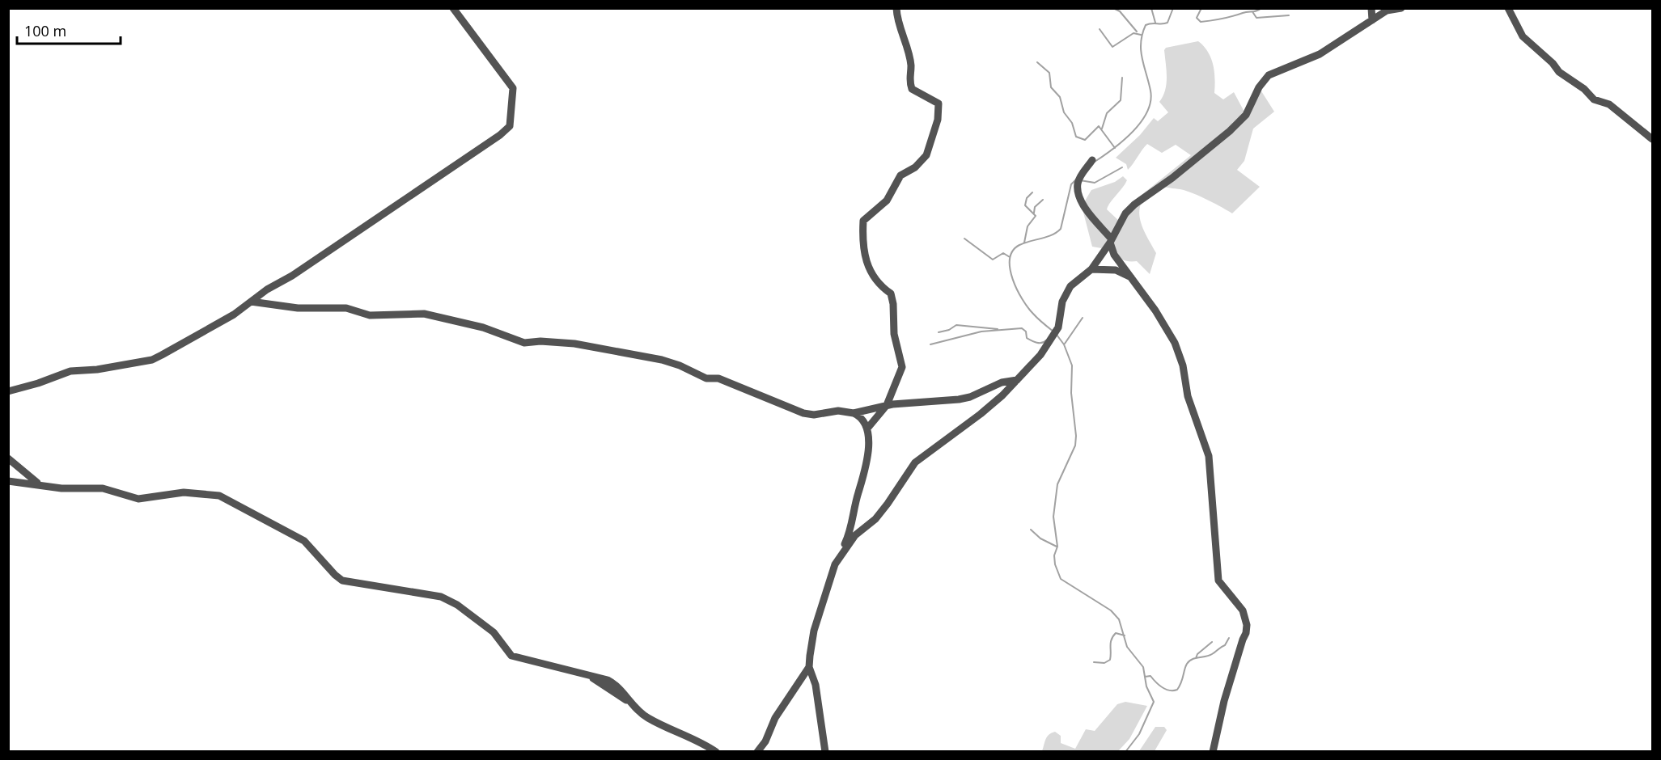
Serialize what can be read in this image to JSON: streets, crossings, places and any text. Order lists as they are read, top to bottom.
{
  "scale_bar": "100 m"
}
